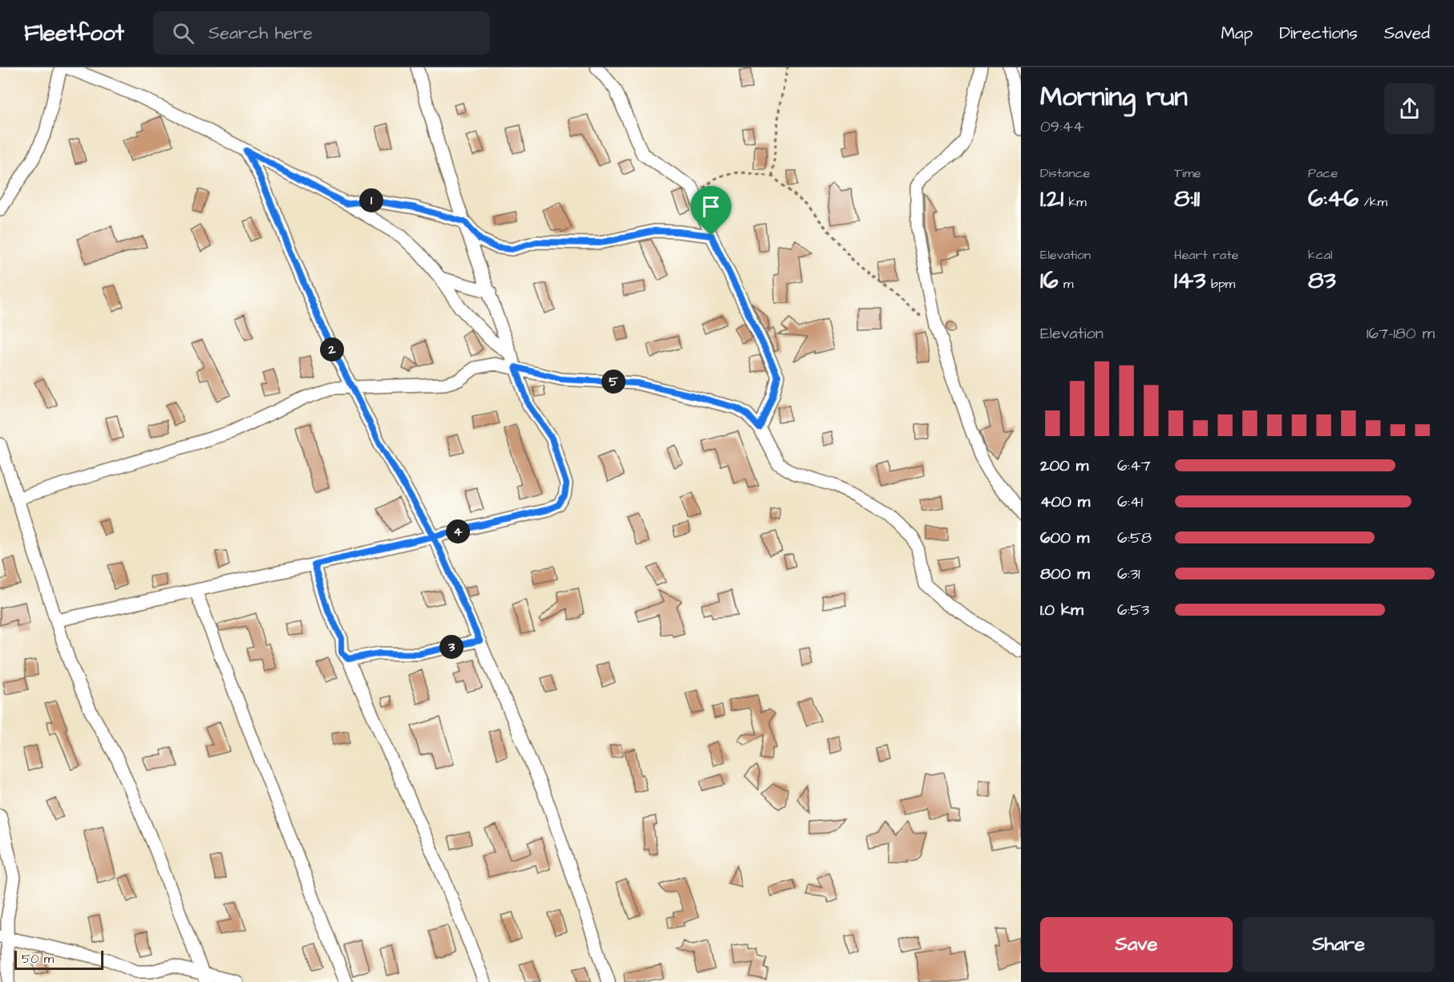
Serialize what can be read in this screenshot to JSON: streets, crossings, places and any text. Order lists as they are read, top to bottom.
{
  "scale_bar": "50 m",
  "page": {
    "header": "Fleetfoot",
    "search": "Search here",
    "nav": ["Map", "Directions", "Saved"],
    "heading": ["Morning run", "09:44"],
    "stats": [
      ["Distance", "1.21 km"],
      ["Time", "8:11"],
      ["Pace", "6:46 /km"],
      ["Elevation", "16 m"],
      ["Heart rate", "143 bpm"],
      ["kcal", "83"]
    ],
    "pins": [
      "1",
      "2",
      "5",
      "4",
      "3"
    ],
    "chart": ["Elevation", "167–180 m"],
    "list": [
      {
        "name": "200 m",
        "note": "6:47"
      },
      {
        "name": "400 m",
        "note": "6:41"
      },
      {
        "name": "600 m",
        "note": "6:58"
      },
      {
        "name": "800 m",
        "note": "6:31"
      },
      {
        "name": "1.0 km",
        "note": "6:53"
      }
    ],
    "buttons": ["Save", "Share"],
    "scale": "50 m"
  }
}
